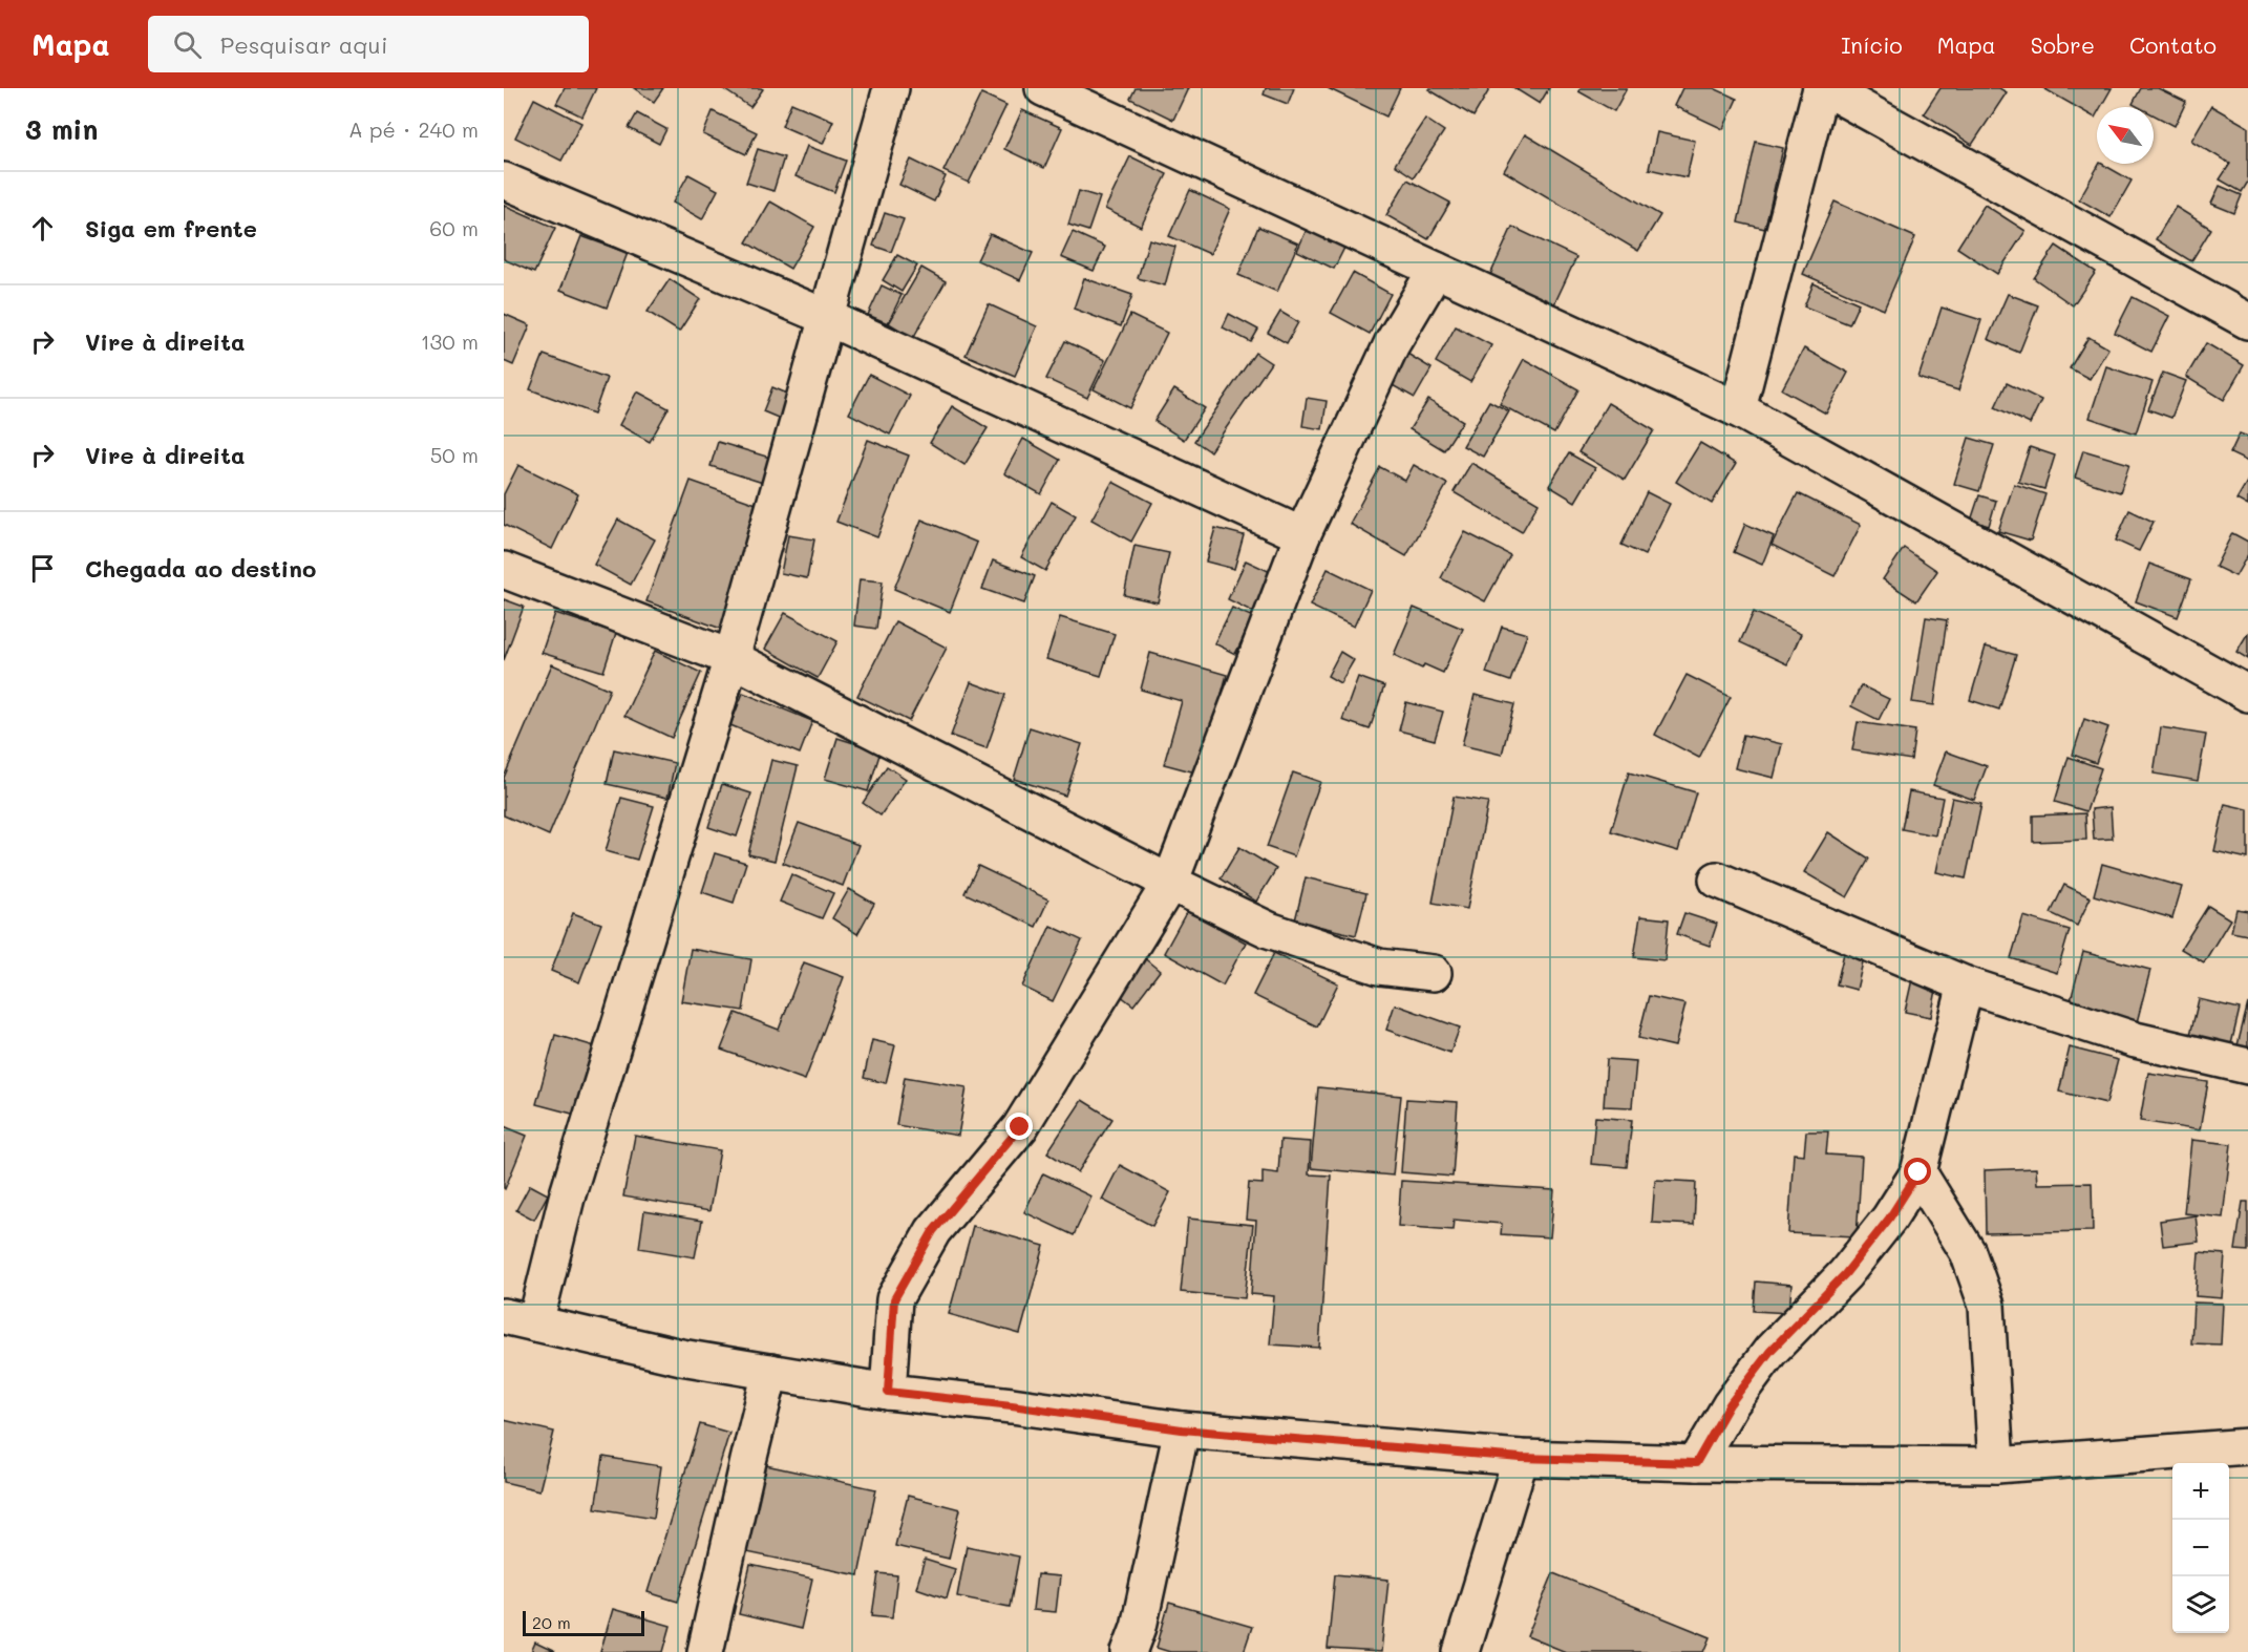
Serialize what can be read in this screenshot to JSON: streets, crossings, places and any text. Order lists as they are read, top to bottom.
{
  "scale_bar": "20 m",
  "north": "top left",
  "page": {
    "header": "Mapa",
    "search": "Pesquisar aqui",
    "nav": [
      "Início",
      "Mapa",
      "Sobre",
      "Contato"
    ],
    "heading": ["3 min", "A pé · 240 m"],
    "list": [
      ["Siga em frente", "60 m"],
      ["Vire à direita", "130 m"],
      ["Vire à direita", "50 m"],
      "Chegada ao destino"
    ],
    "map_buttons": ["+", "−"],
    "scale": "20 m"
  }
}
